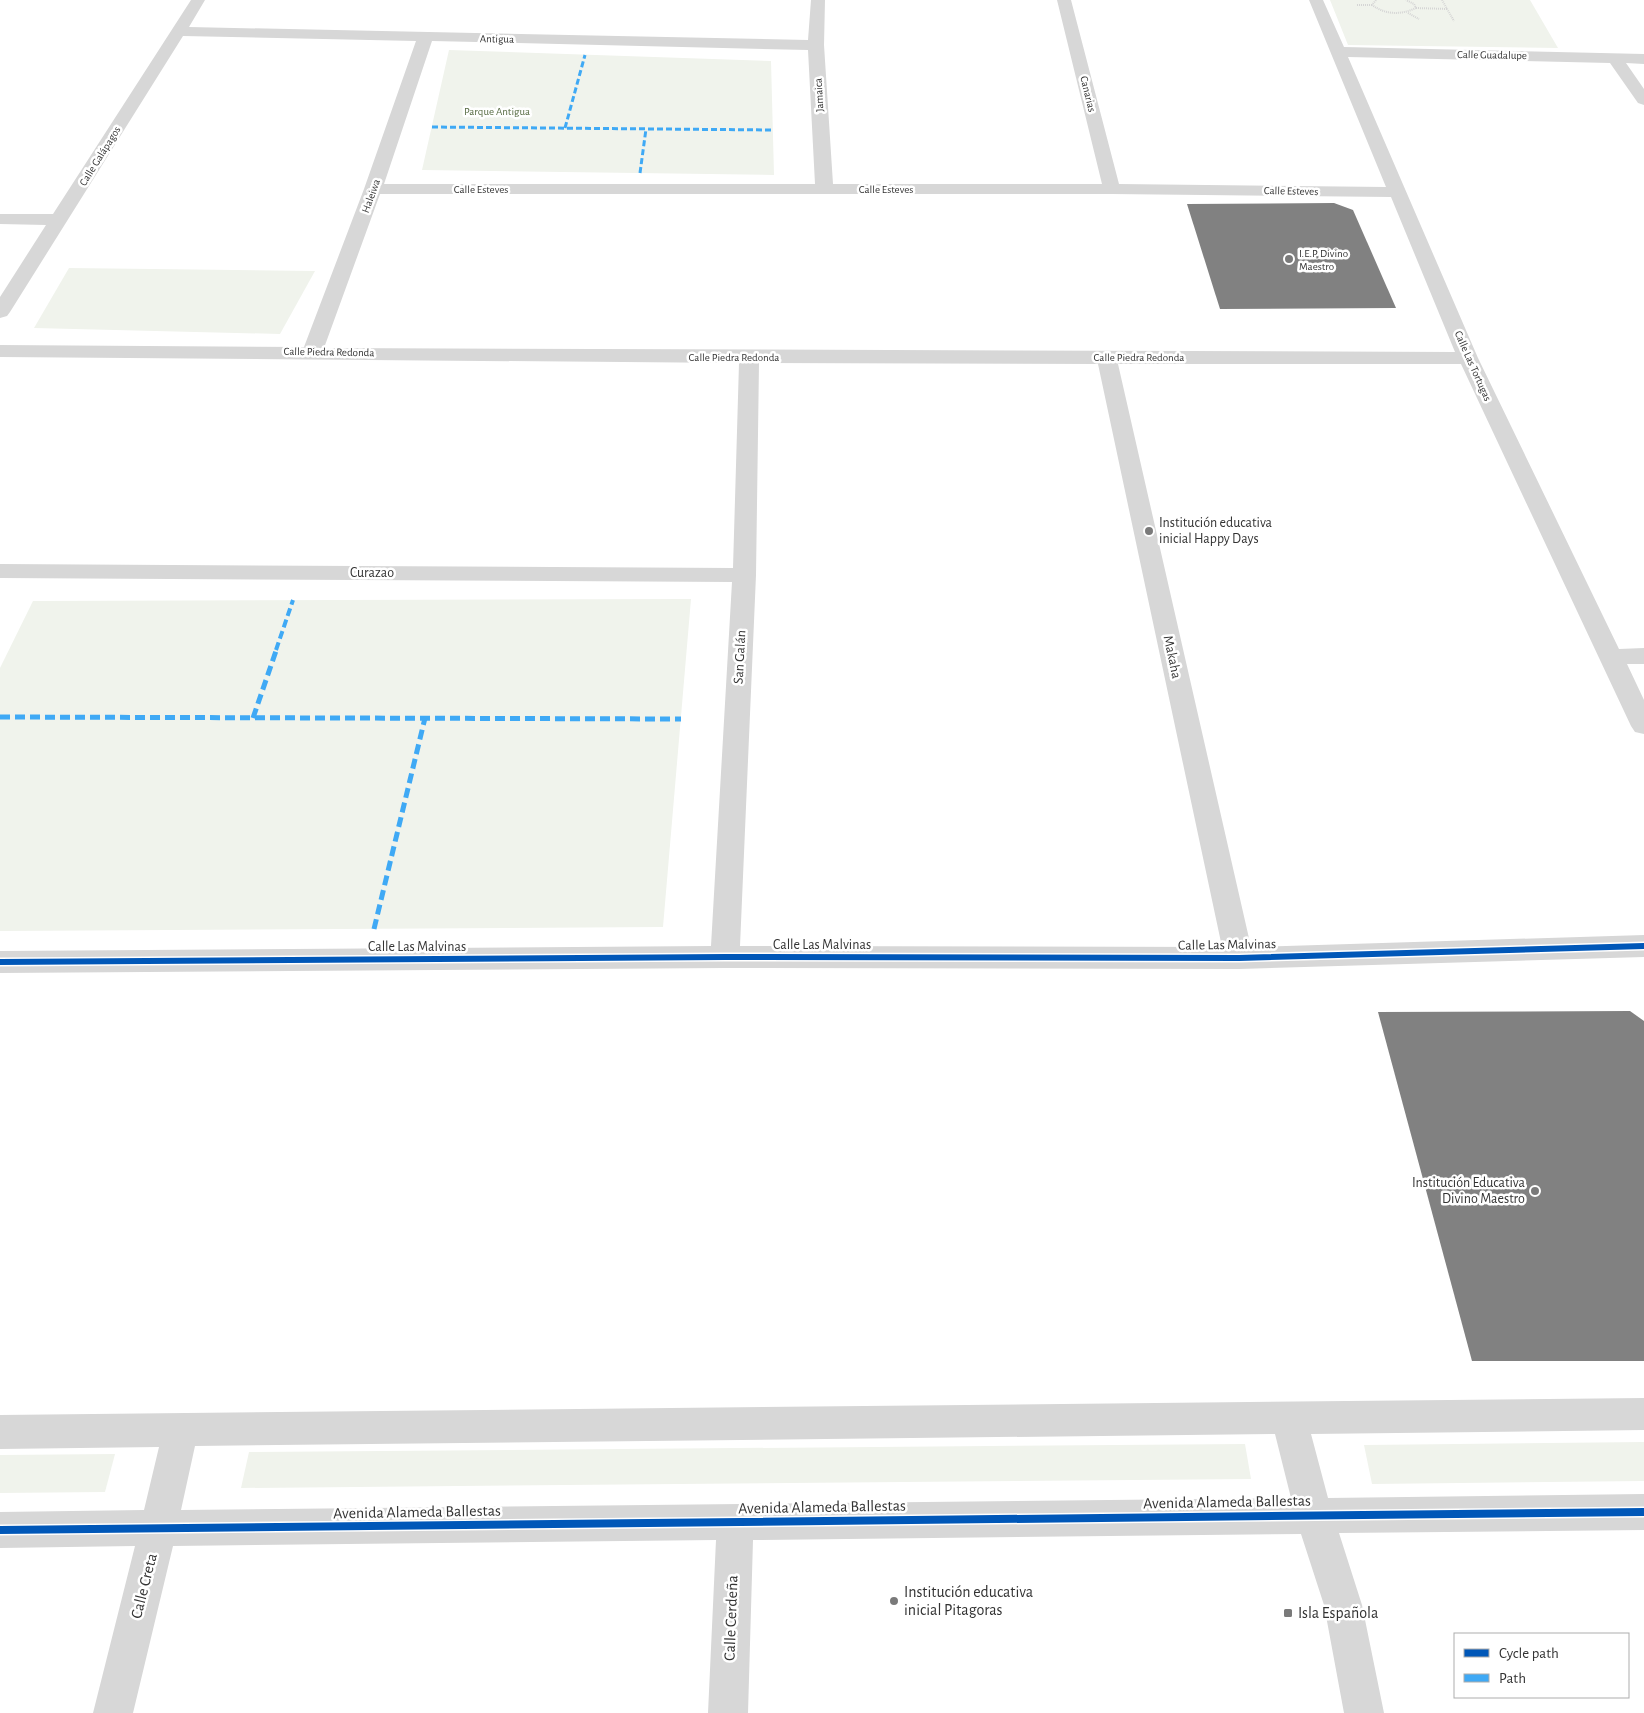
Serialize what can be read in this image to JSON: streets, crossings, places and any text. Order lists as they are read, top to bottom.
{
  "streets": {
    "street": [
      "Antigua",
      "Calle Guadalupe",
      "Canarias",
      "Jamaica",
      "Calle Galápagos",
      "Calle Esteves",
      "Haleiwa",
      "Calle Piedra Redonda",
      "Calle Las Tortugas",
      "Curazao",
      "San Galán",
      "Makaha",
      "Calle Las Malvinas",
      "Avenida Alameda Ballestas",
      "Calle Creta",
      "Calle Cerdeña"
    ]
  },
  "crossings": [
    ["Antigua", "Jamaica"],
    ["Antigua", "Calle Galápagos"],
    ["Antigua", "Haleiwa"],
    ["Calle Guadalupe", "Calle Las Tortugas"],
    ["Canarias", "Calle Esteves"],
    ["Jamaica", "Calle Esteves"],
    ["Calle Esteves", "Haleiwa"],
    ["Calle Esteves", "Calle Las Tortugas"],
    ["Haleiwa", "Calle Piedra Redonda"],
    ["Calle Piedra Redonda", "Calle Las Tortugas"],
    ["Calle Piedra Redonda", "San Galán"],
    ["Calle Piedra Redonda", "Makaha"],
    ["Curazao", "San Galán"],
    ["San Galán", "Calle Las Malvinas"],
    ["Makaha", "Calle Las Malvinas"],
    ["Avenida Alameda Ballestas", "Calle Creta"],
    ["Avenida Alameda Ballestas", "Calle Cerdeña"]
  ],
  "parks": ["Parque Antigua"],
  "places": {
    "other": [
      "I.E.P. Divino Maestro",
      "Institución educativa inicial Happy Days",
      "Institución Educativa Divino Maestro",
      "Institución educativa inicial Pitagoras"
    ],
    "transit": ["Isla Española"]
  },
  "legend": ["Cycle path", "Path"]
}
